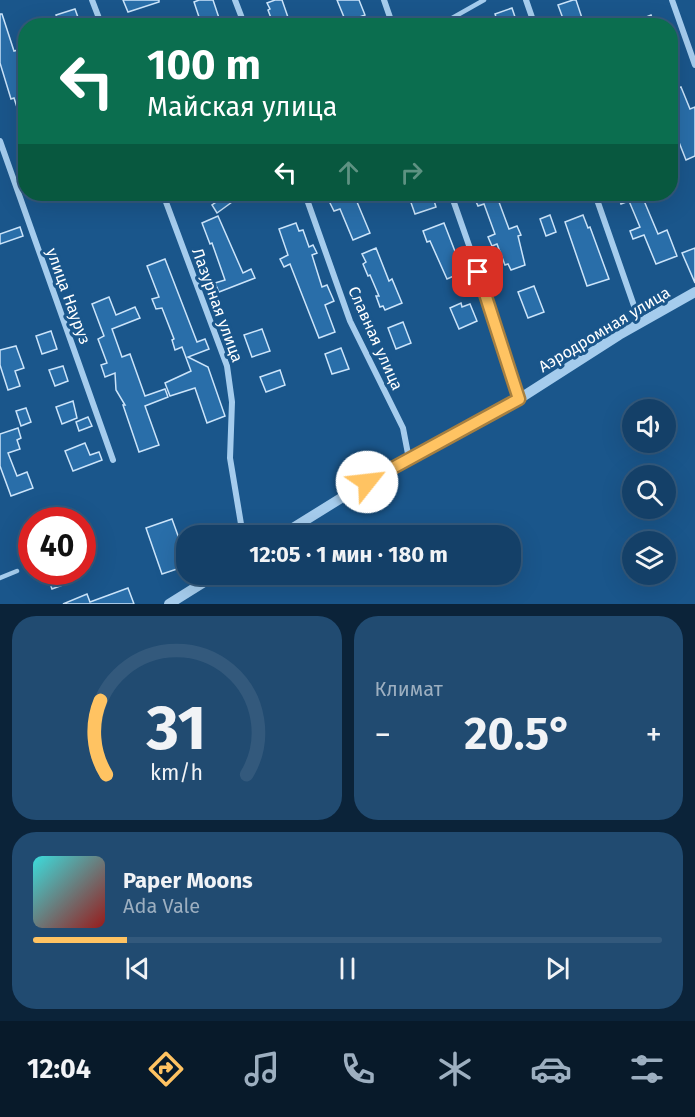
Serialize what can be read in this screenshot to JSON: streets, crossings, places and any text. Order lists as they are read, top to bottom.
{
  "streets": {
    "street": [
      "улица Науруз",
      "Лазурная улица",
      "Аэродромная улица",
      "Славная улица"
    ]
  },
  "crossings": [
    ["Аэродромная улица", "Славная улица"]
  ],
  "page": {
    "turn": ["100 m", "Майская улица"],
    "limit": "40",
    "trip": "12:05 · 1 мин · 180 m",
    "tile": "Климат",
    "heat": ["−", "20.5°", "+"],
    "song": ["Paper Moons", "Ada Vale"],
    "tabs": "12:04",
    "gauge": ["31", "km/h"]
  }
}
